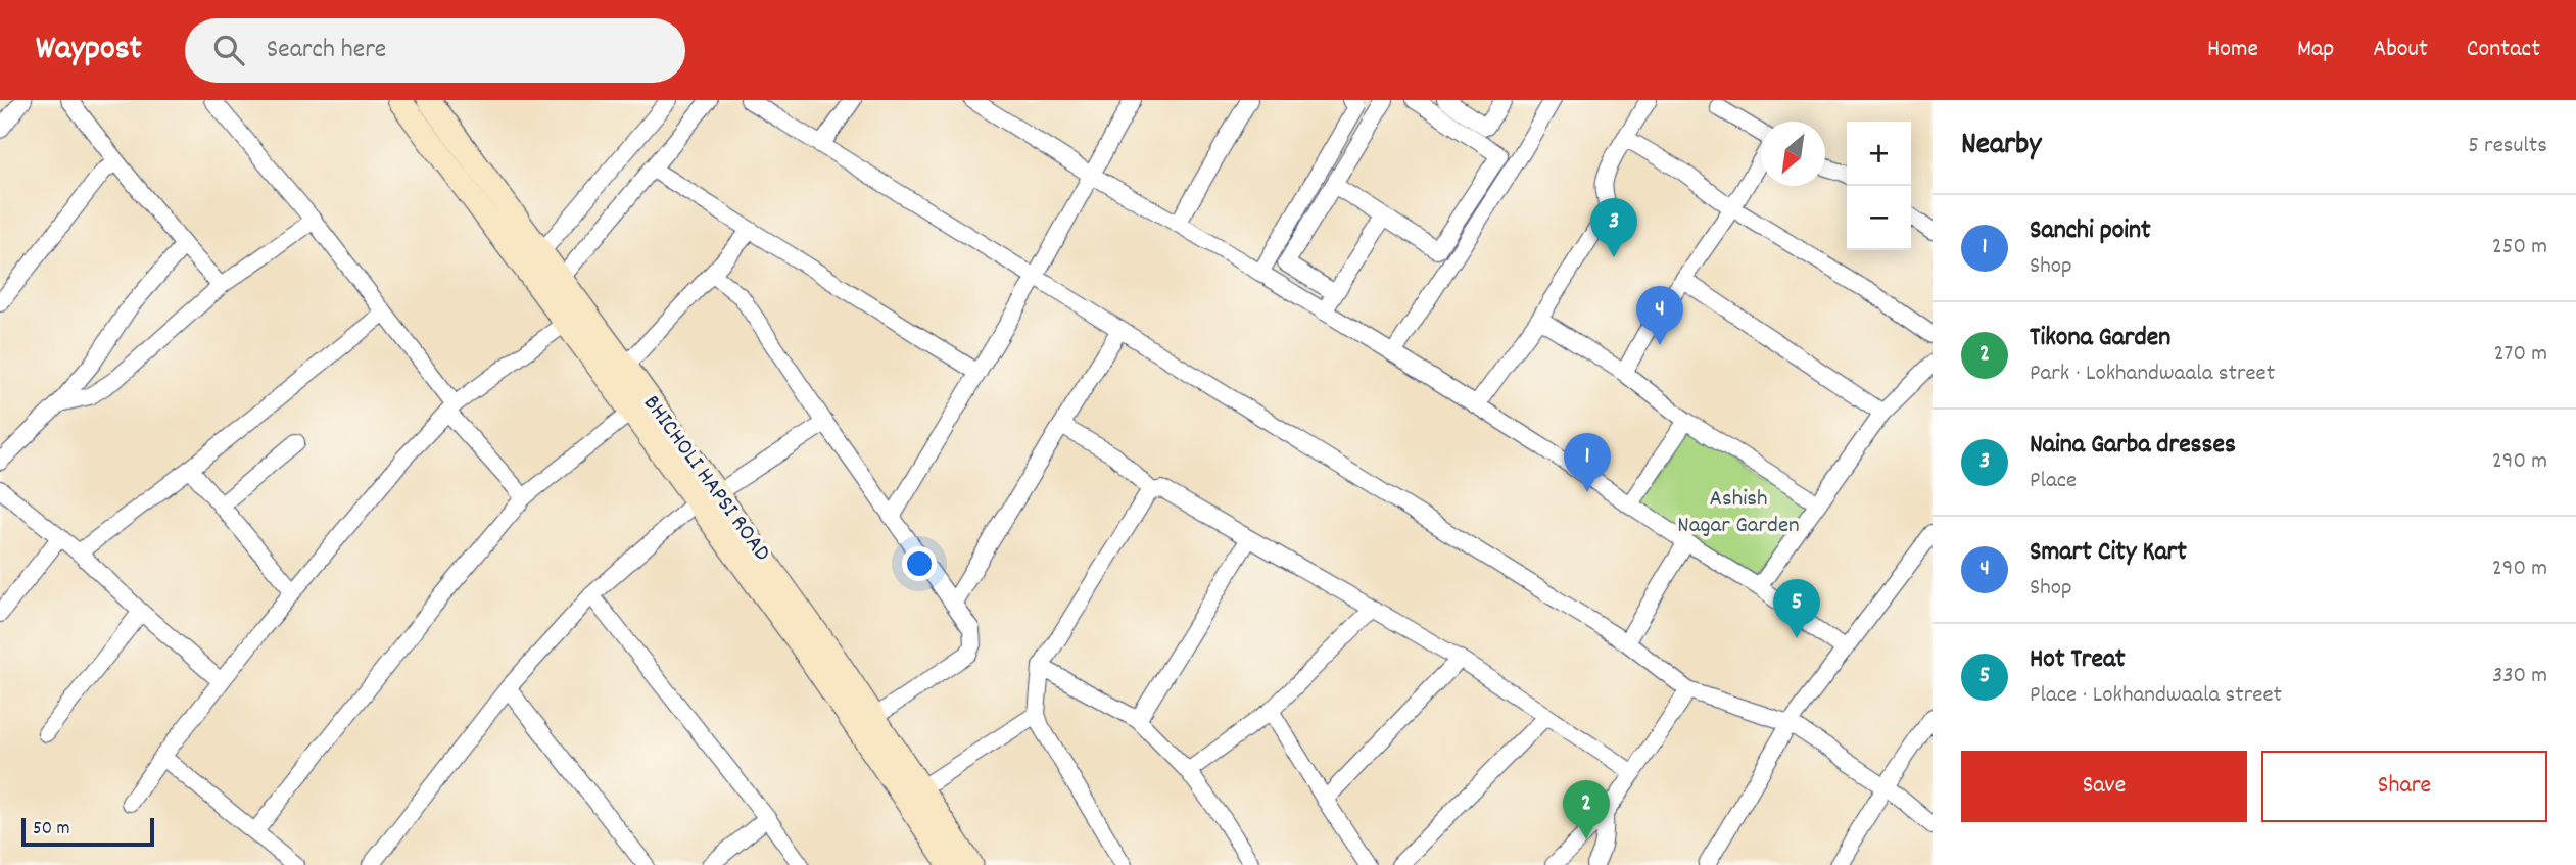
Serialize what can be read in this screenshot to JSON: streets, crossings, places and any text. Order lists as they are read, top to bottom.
{
  "streets": {
    "street": ["BHICHOLI HAPSI ROAD"]
  },
  "parks": ["Ashish Nagar Garden"],
  "scale_bar": "50 m",
  "north": "bottom left",
  "page": {
    "header": "Waypost",
    "search": "Search here",
    "nav": [
      "Home",
      "Map",
      "About",
      "Contact"
    ],
    "heading": ["Nearby", "5 results"],
    "map_buttons": ["+", "−"],
    "list": [
      {
        "mark": "1",
        "name": "Sanchi point",
        "note": "Shop",
        "value": "250 m"
      },
      {
        "mark": "2",
        "name": "Tikona Garden",
        "note": "Park · Lokhandwaala street",
        "value": "270 m"
      },
      {
        "mark": "3",
        "name": "Naina Garba dresses",
        "note": "Place",
        "value": "290 m"
      },
      {
        "mark": "4",
        "name": "Smart City Kart",
        "note": "Shop",
        "value": "290 m"
      },
      {
        "mark": "5",
        "name": "Hot Treat",
        "note": "Place · Lokhandwaala street",
        "value": "330 m"
      }
    ],
    "pins": [
      "3",
      "4",
      "1",
      "5",
      "2"
    ],
    "buttons": ["Save", "Share"],
    "scale": "50 m"
  }
}
